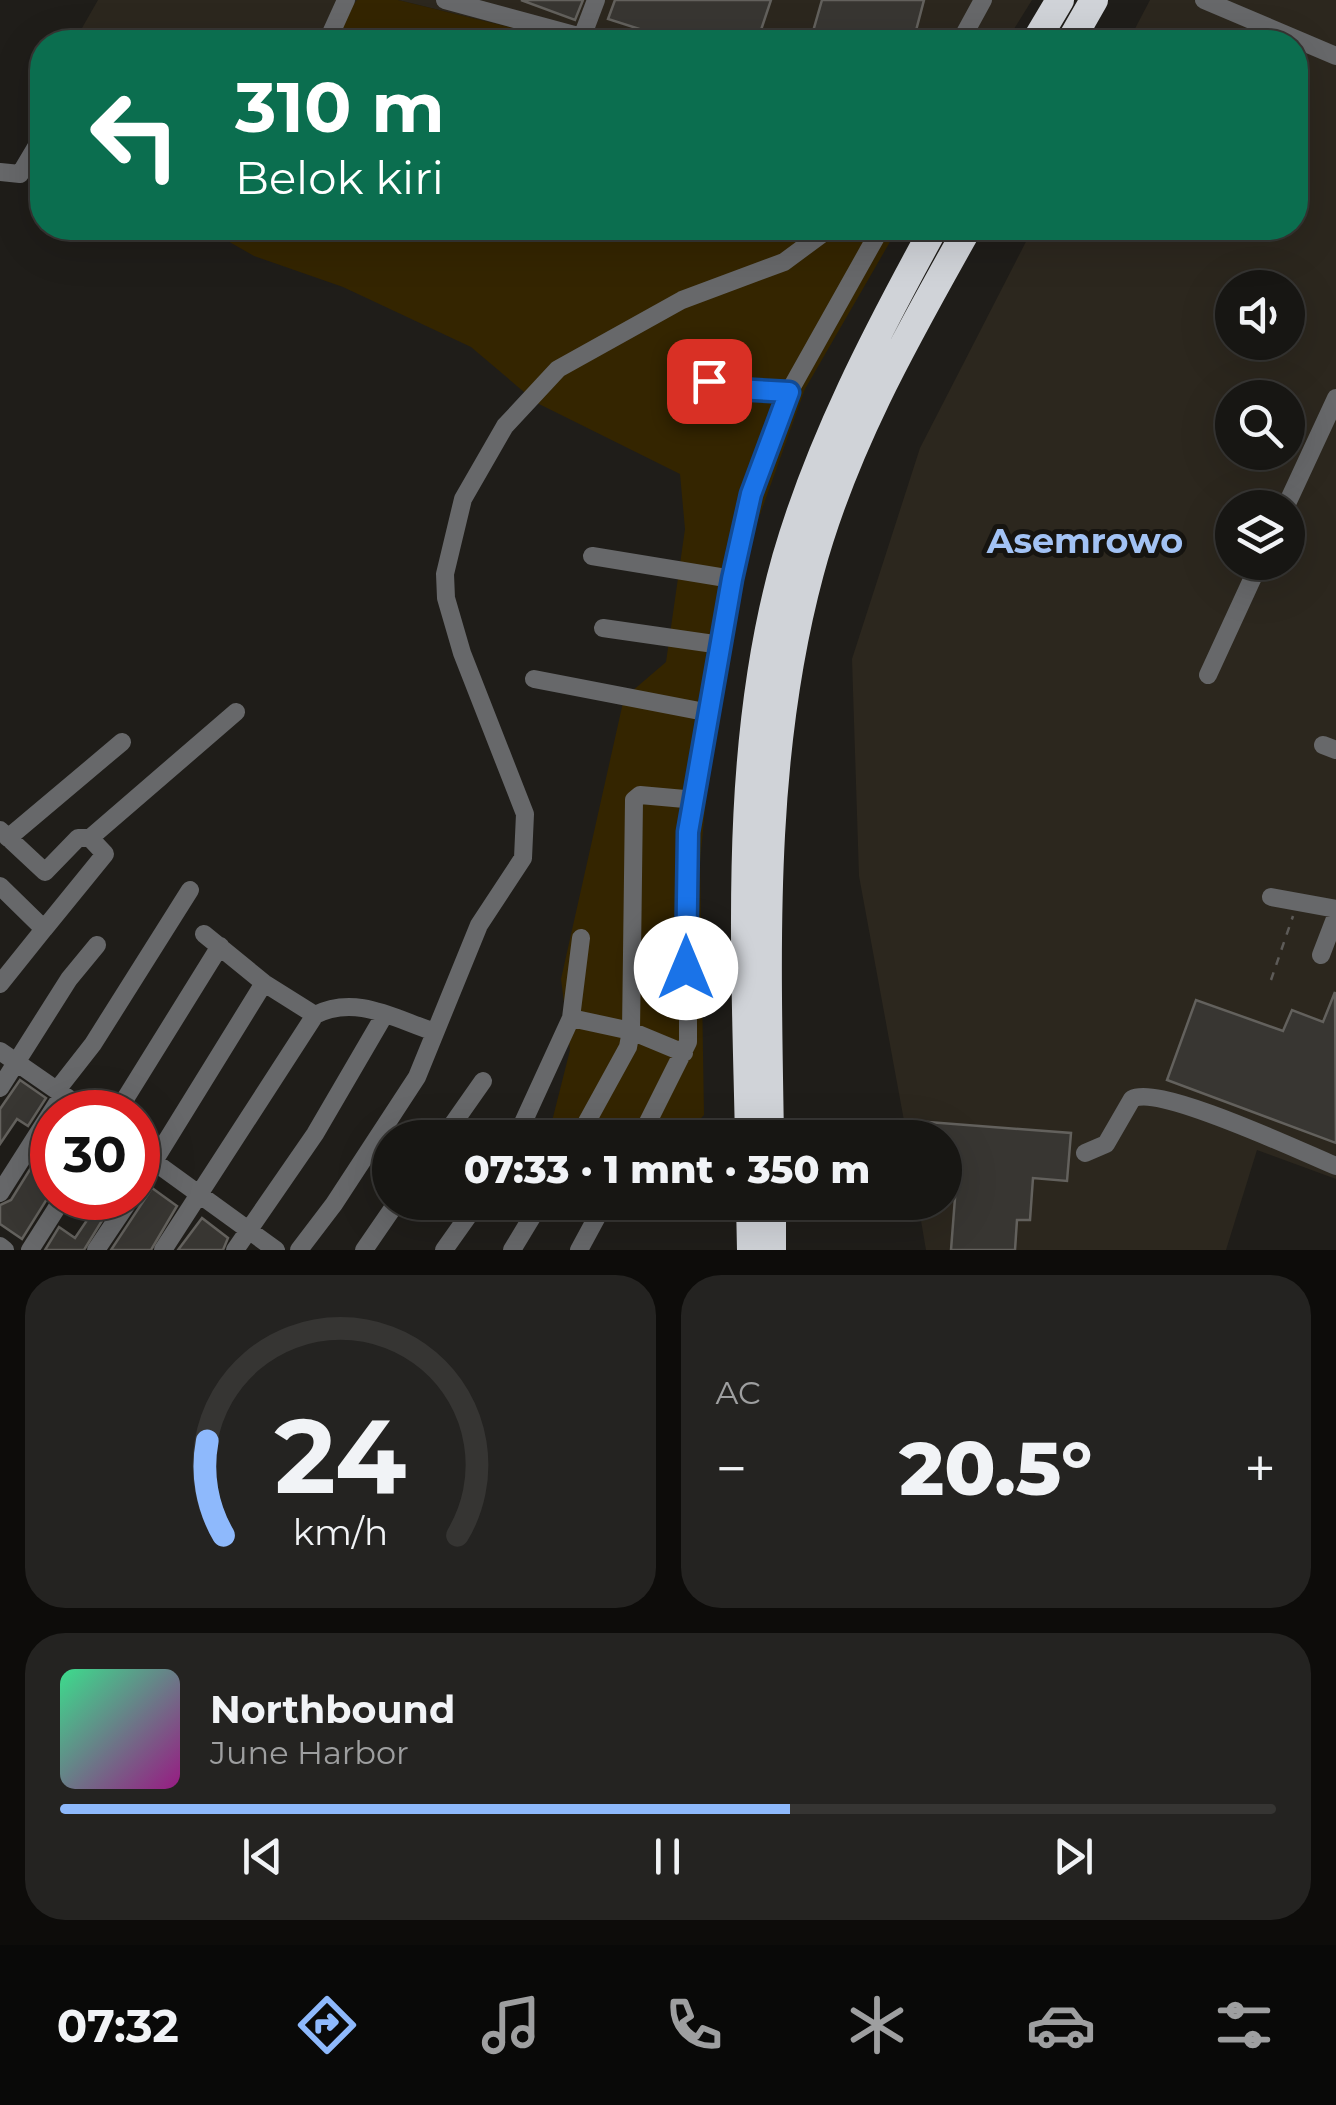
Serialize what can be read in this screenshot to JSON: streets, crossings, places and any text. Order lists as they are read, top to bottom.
{
  "districts": ["Asemrowo"],
  "page": {
    "turn": ["310 m", "Belok kiri"],
    "limit": "30",
    "trip": "07:33 · 1 mnt · 350 m",
    "tile": "AC",
    "heat": ["−", "20.5°", "+"],
    "song": ["Northbound", "June Harbor"],
    "tabs": "07:32",
    "gauge": ["24", "km/h"]
  }
}
